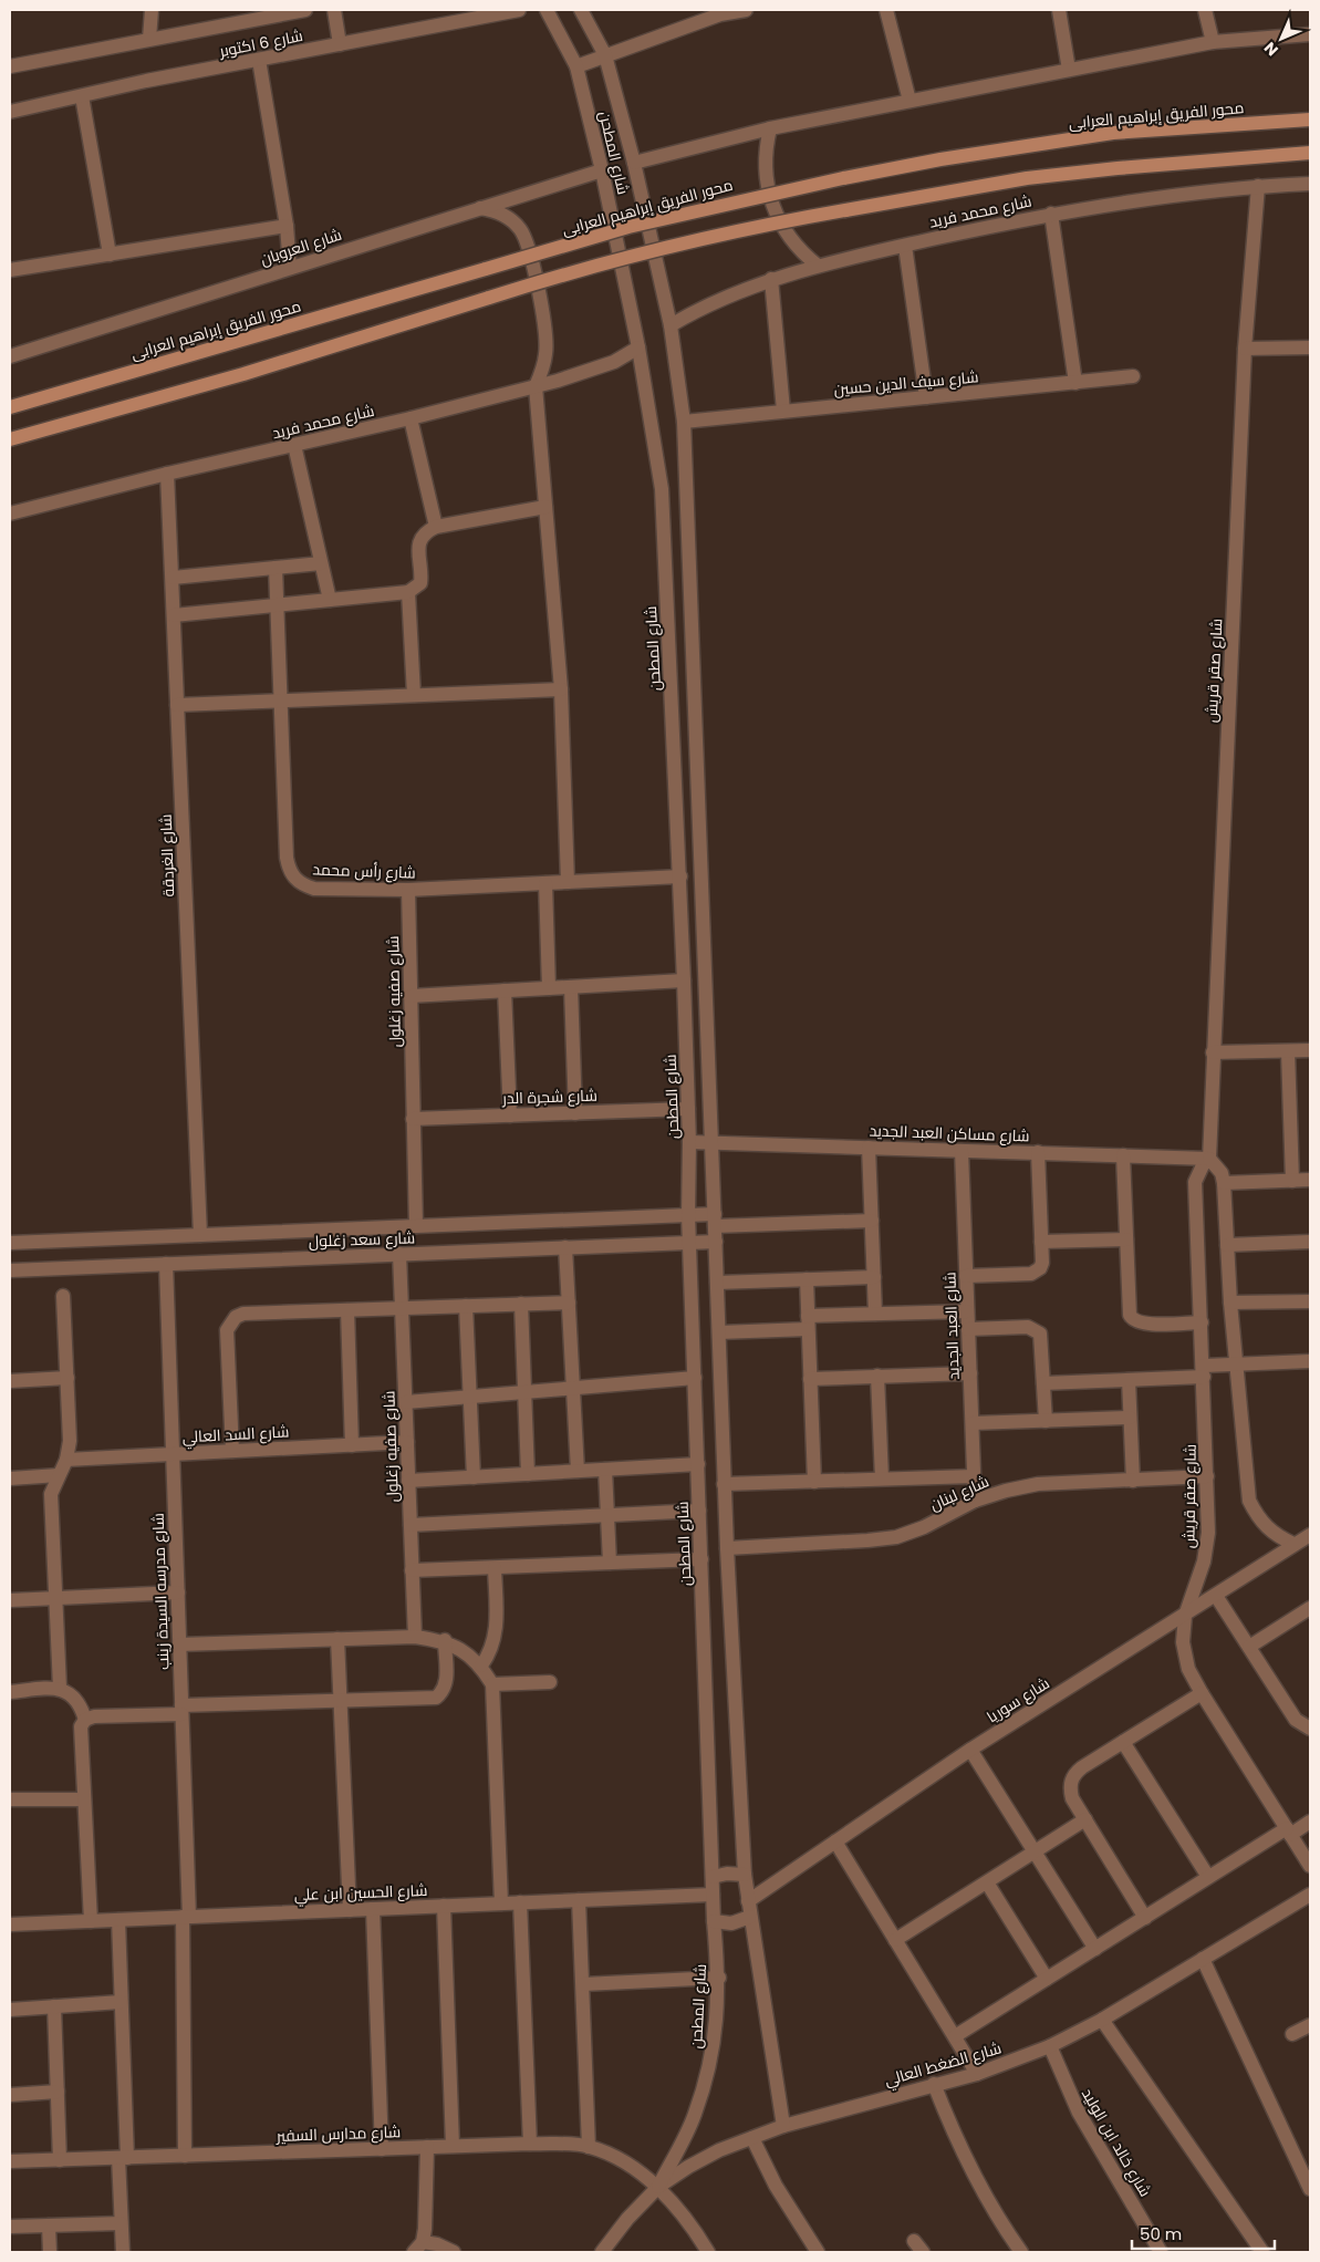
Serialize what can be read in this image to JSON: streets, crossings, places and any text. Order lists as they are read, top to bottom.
{
  "streets": {
    "main road": ["محور الفريق إبراهيم العرابى"],
    "street": [
      "شارع 6 اكتوبر",
      "شارع المطحن",
      "شارع محمد فريد",
      "شارع العروبان",
      "شارع سيف الدين حسين",
      "شارع صقر قريش",
      "شارع الغردقة",
      "شارع رأس محمد",
      "شارع صفيه زغلول",
      "شارع شجرة الدر",
      "شارع مساكن العبد الجديد",
      "شارع سعد زغلول",
      "شارع العبد الجديد",
      "شارع السد العالي",
      "شارع لبنان",
      "شارع مدرسه السيدة زينب",
      "شارع سوريا",
      "شارع الحسين ابن علي",
      "شارع الضغط العالي",
      "شارع مدارس السفير",
      "شارع خالد ابن الوليد"
    ]
  },
  "crossings": [
    ["شارع المطحن", "شارع محمد فريد"],
    ["شارع المطحن", "شارع العروبان"],
    ["شارع المطحن", "شارع سيف الدين حسين"],
    ["شارع المطحن", "شارع رأس محمد"],
    ["شارع المطحن", "شارع شجرة الدر"],
    ["شارع المطحن", "شارع مساكن العبد الجديد"],
    ["شارع المطحن", "شارع سعد زغلول"],
    ["شارع المطحن", "شارع لبنان"],
    ["شارع المطحن", "شارع سوريا"],
    ["شارع المطحن", "شارع الحسين ابن علي"],
    ["شارع المطحن", "شارع الضغط العالي"],
    ["شارع المطحن", "شارع مدارس السفير"],
    ["شارع محمد فريد", "شارع صقر قريش"],
    ["شارع محمد فريد", "شارع الغردقة"],
    ["شارع صقر قريش", "شارع مساكن العبد الجديد"],
    ["شارع صقر قريش", "شارع لبنان"],
    ["شارع صقر قريش", "شارع سوريا"],
    ["شارع الغردقة", "شارع سعد زغلول"],
    ["شارع رأس محمد", "شارع صفيه زغلول"],
    ["شارع صفيه زغلول", "شارع شجرة الدر"],
    ["شارع صفيه زغلول", "شارع سعد زغلول"],
    ["شارع صفيه زغلول", "شارع السد العالي"],
    ["شارع مساكن العبد الجديد", "شارع العبد الجديد"],
    ["شارع سعد زغلول", "شارع مدرسه السيدة زينب"],
    ["شارع العبد الجديد", "شارع لبنان"],
    ["شارع السد العالي", "شارع مدرسه السيدة زينب"],
    ["شارع مدرسه السيدة زينب", "شارع الحسين ابن علي"],
    ["شارع مدرسه السيدة زينب", "شارع مدارس السفير"],
    ["شارع الضغط العالي", "شارع مدارس السفير"],
    ["شارع الضغط العالي", "شارع خالد ابن الوليد"]
  ],
  "scale_bar": "50 m",
  "north": "bottom left"
}
